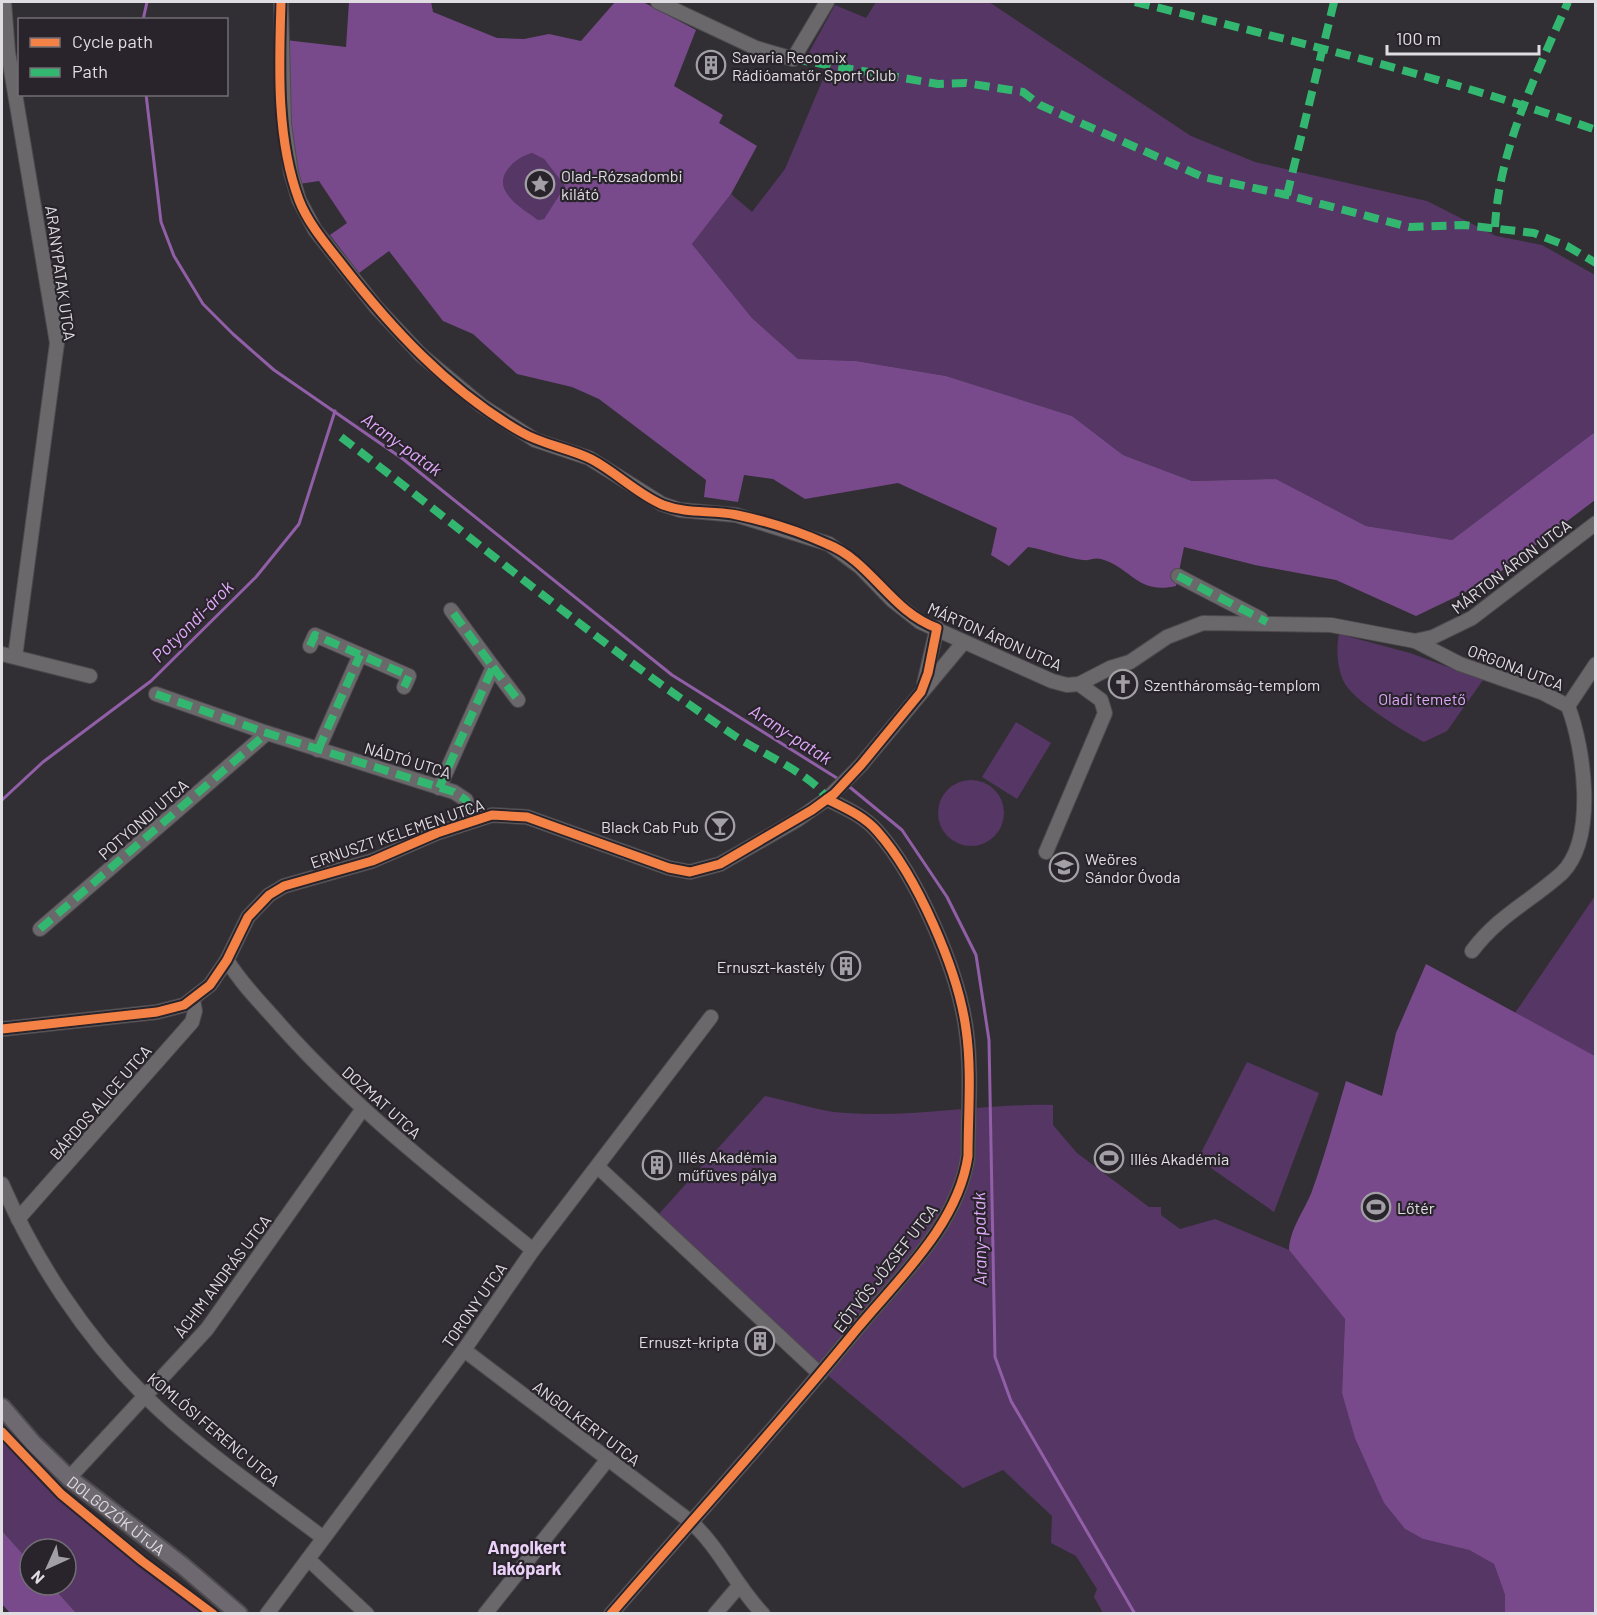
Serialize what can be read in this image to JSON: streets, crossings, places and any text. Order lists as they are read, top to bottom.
{
  "streets": {
    "main road": ["DOLGOZÓK ÚTJA"],
    "street": [
      "ARANYPATAK UTCA",
      "MÁRTON ÁRON UTCA",
      "ORGONA UTCA",
      "NÁDTÓ UTCA",
      "POTYONDI UTCA",
      "ERNUSZT KELEMEN UTCA",
      "BÁRDOS ALICE UTCA",
      "DOZMAT UTCA",
      "EÖTVÖS JÓZSEF UTCA",
      "ÁCHIM ANDRÁS UTCA",
      "TORONY UTCA",
      "ANGOLKERT UTCA",
      "KOMLÓSI FERENC UTCA"
    ]
  },
  "crossings": [
    ["MÁRTON ÁRON UTCA", "ORGONA UTCA"],
    ["MÁRTON ÁRON UTCA", "ERNUSZT KELEMEN UTCA"],
    ["NÁDTÓ UTCA", "POTYONDI UTCA"],
    ["NÁDTÓ UTCA", "ERNUSZT KELEMEN UTCA"],
    ["ERNUSZT KELEMEN UTCA", "BÁRDOS ALICE UTCA"],
    ["ERNUSZT KELEMEN UTCA", "DOZMAT UTCA"],
    ["ERNUSZT KELEMEN UTCA", "EÖTVÖS JÓZSEF UTCA"],
    ["BÁRDOS ALICE UTCA", "KOMLÓSI FERENC UTCA"],
    ["DOZMAT UTCA", "ÁCHIM ANDRÁS UTCA"],
    ["DOZMAT UTCA", "TORONY UTCA"],
    ["EÖTVÖS JÓZSEF UTCA", "ANGOLKERT UTCA"],
    ["ÁCHIM ANDRÁS UTCA", "KOMLÓSI FERENC UTCA"],
    ["ÁCHIM ANDRÁS UTCA", "DOLGOZÓK ÚTJA"],
    ["TORONY UTCA", "ANGOLKERT UTCA"],
    ["TORONY UTCA", "KOMLÓSI FERENC UTCA"]
  ],
  "districts": ["Angolkert lakópark"],
  "water": ["Arany-patak", "Potyondi-árok"],
  "parks": ["Oladi temető"],
  "places": {
    "building": [
      "Savaria Recomix Rádióamatőr Sport Club",
      "Ernuszt-kastély",
      "Illés Akadémia műfüves pálya",
      "Ernuszt-kripta"
    ],
    "place": ["Olad-Rózsadombi kilátó"],
    "church": ["Szentháromság-templom"],
    "bar": ["Black Cab Pub"],
    "school or university": ["Weöres Sándor Óvoda"],
    "sports": ["Illés Akadémia", "Lőtér"]
  },
  "legend": ["Cycle path", "Path"],
  "scale_bar": "100 m",
  "north": "bottom left"
}
